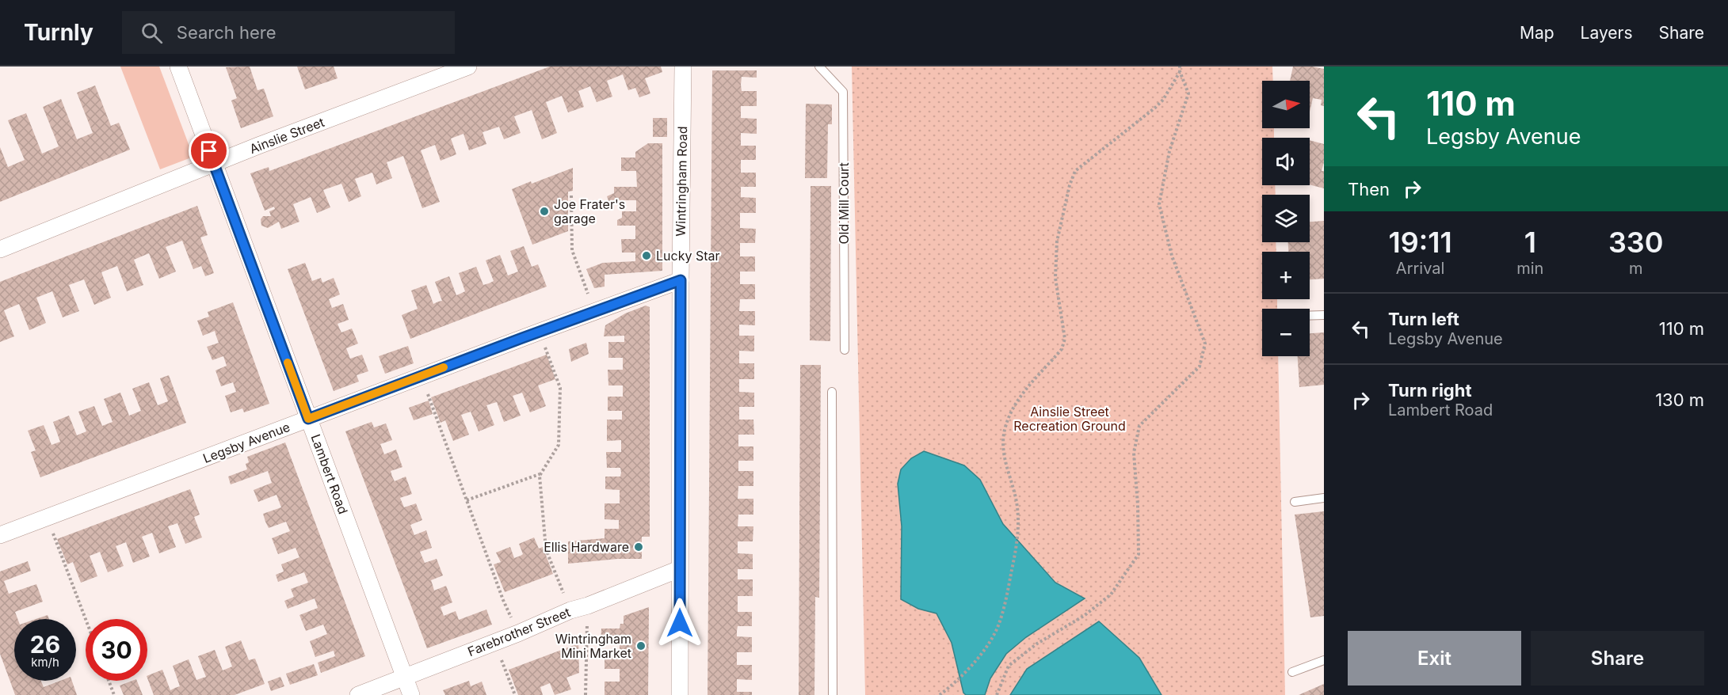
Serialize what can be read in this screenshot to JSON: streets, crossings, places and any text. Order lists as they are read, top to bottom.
{
  "streets": {
    "street": [
      "Ainslie Street",
      "Wintringham Road",
      "Legsby Avenue",
      "Lambert Road",
      "Farebrother Street"
    ],
    "lane": ["Old Mill Court"]
  },
  "crossings": [
    ["Ainslie Street", "Lambert Road"],
    ["Wintringham Road", "Legsby Avenue"],
    ["Wintringham Road", "Farebrother Street"],
    ["Legsby Avenue", "Lambert Road"],
    ["Lambert Road", "Farebrother Street"]
  ],
  "parks": ["Ainslie Street Recreation Ground"],
  "places": [
    "Joe Frater's garage",
    "Lucky Star",
    "Ellis Hardware",
    "Wintringham Mini Market"
  ],
  "north": "right",
  "page": {
    "header": "Turnly",
    "search": "Search here",
    "nav": ["Map", "Layers", "Share"],
    "turn": ["110 m", "Legsby Avenue"],
    "map_buttons": ["+", "−"],
    "then": "Then",
    "eta": [
      "19:11",
      "Arrival",
      "1",
      "min",
      "330",
      "m"
    ],
    "list": [
      {
        "name": "Turn left",
        "note": "Legsby Avenue",
        "value": "110 m"
      },
      {
        "name": "Turn right",
        "note": "Lambert Road",
        "value": "130 m"
      }
    ],
    "speed": "26 km/h",
    "limit": "30",
    "buttons": ["Exit", "Share"]
  }
}
